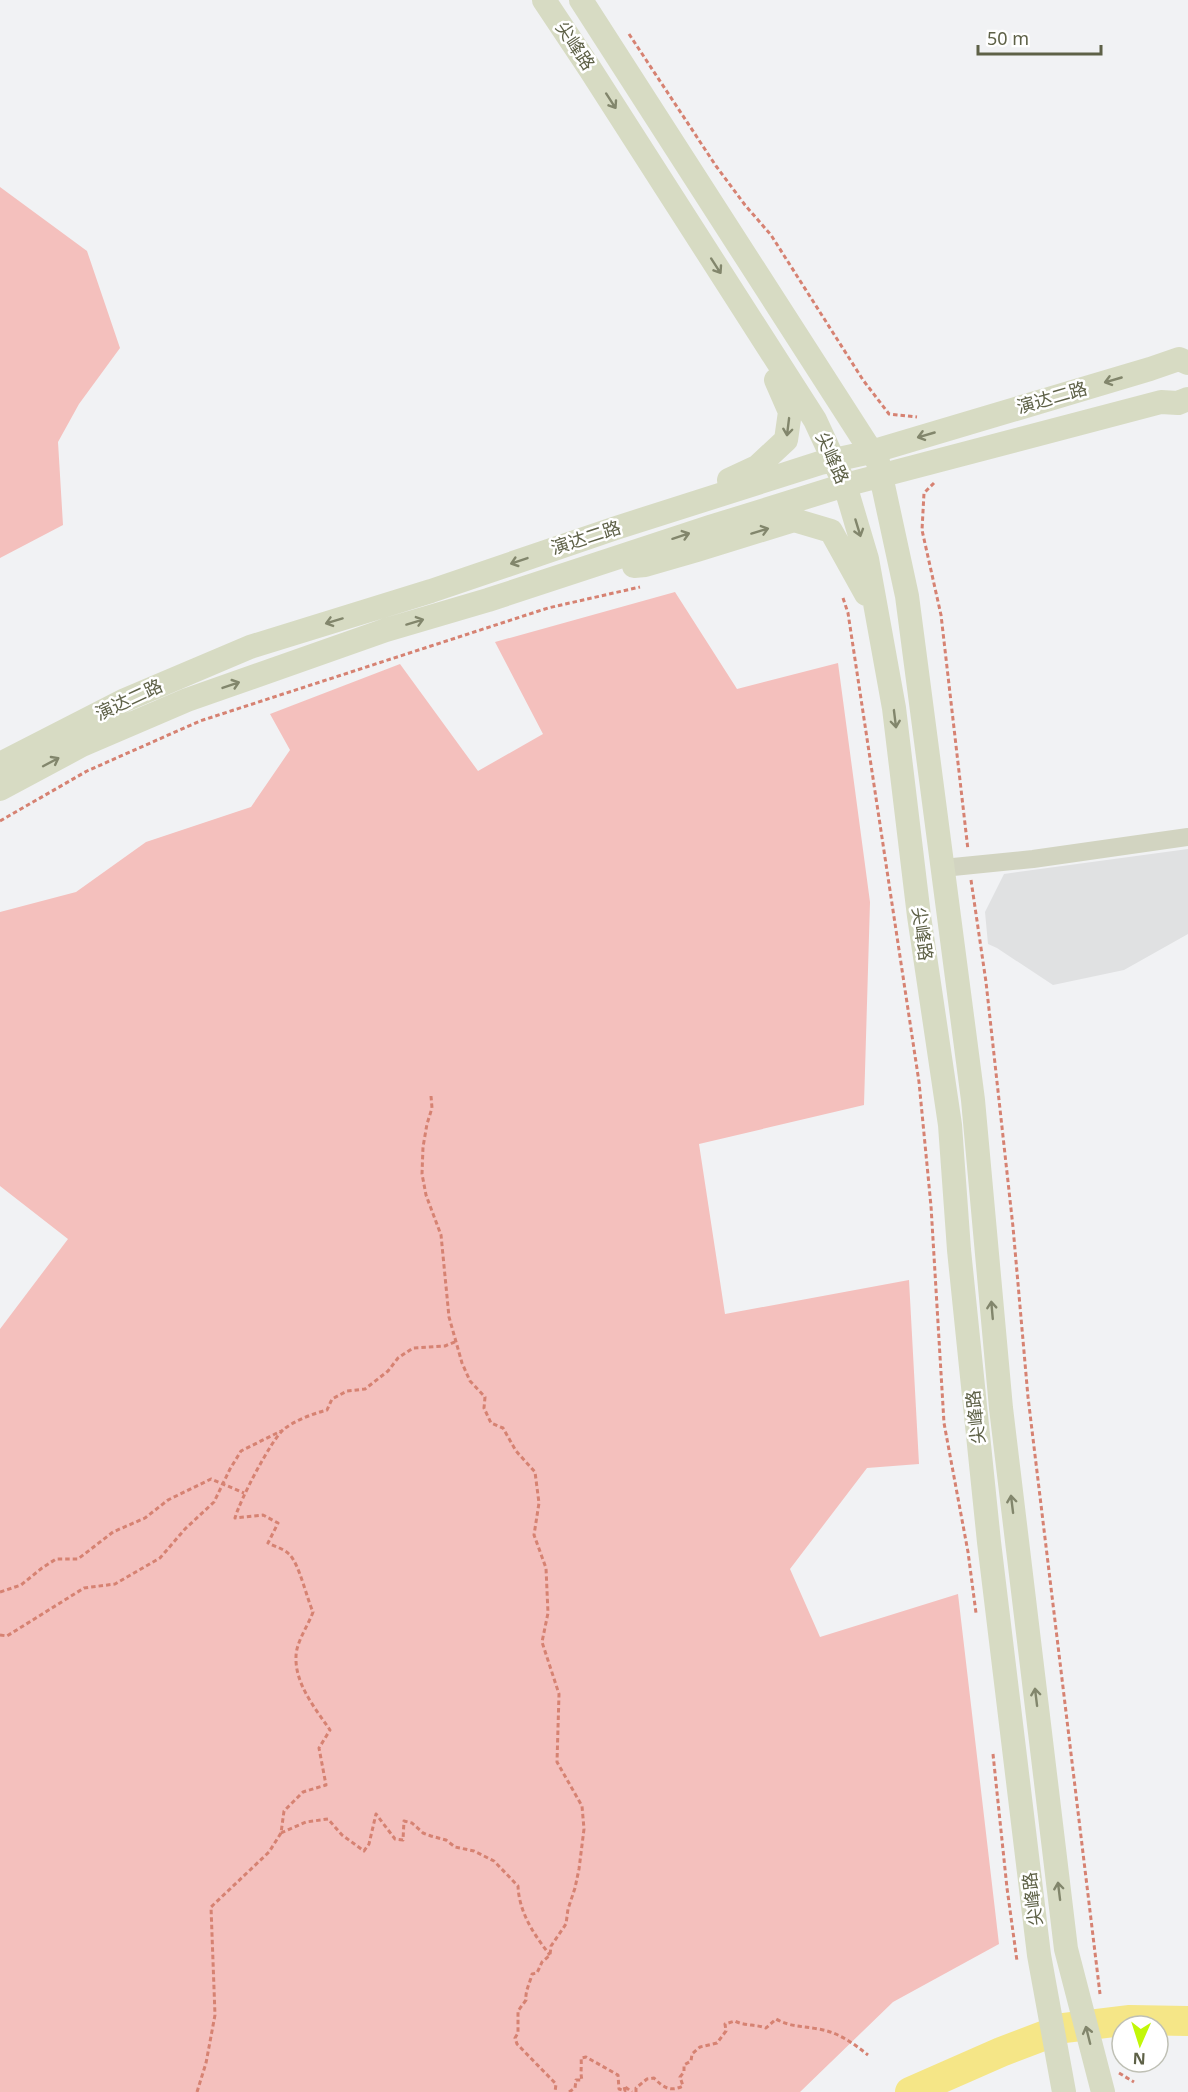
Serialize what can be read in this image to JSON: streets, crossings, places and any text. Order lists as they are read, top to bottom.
{
  "streets": {
    "main road": ["尖峰路", "演达二路"]
  },
  "crossings": [
    ["尖峰路", "演达二路"]
  ],
  "scale_bar": "50 m",
  "north": "bottom"
}
